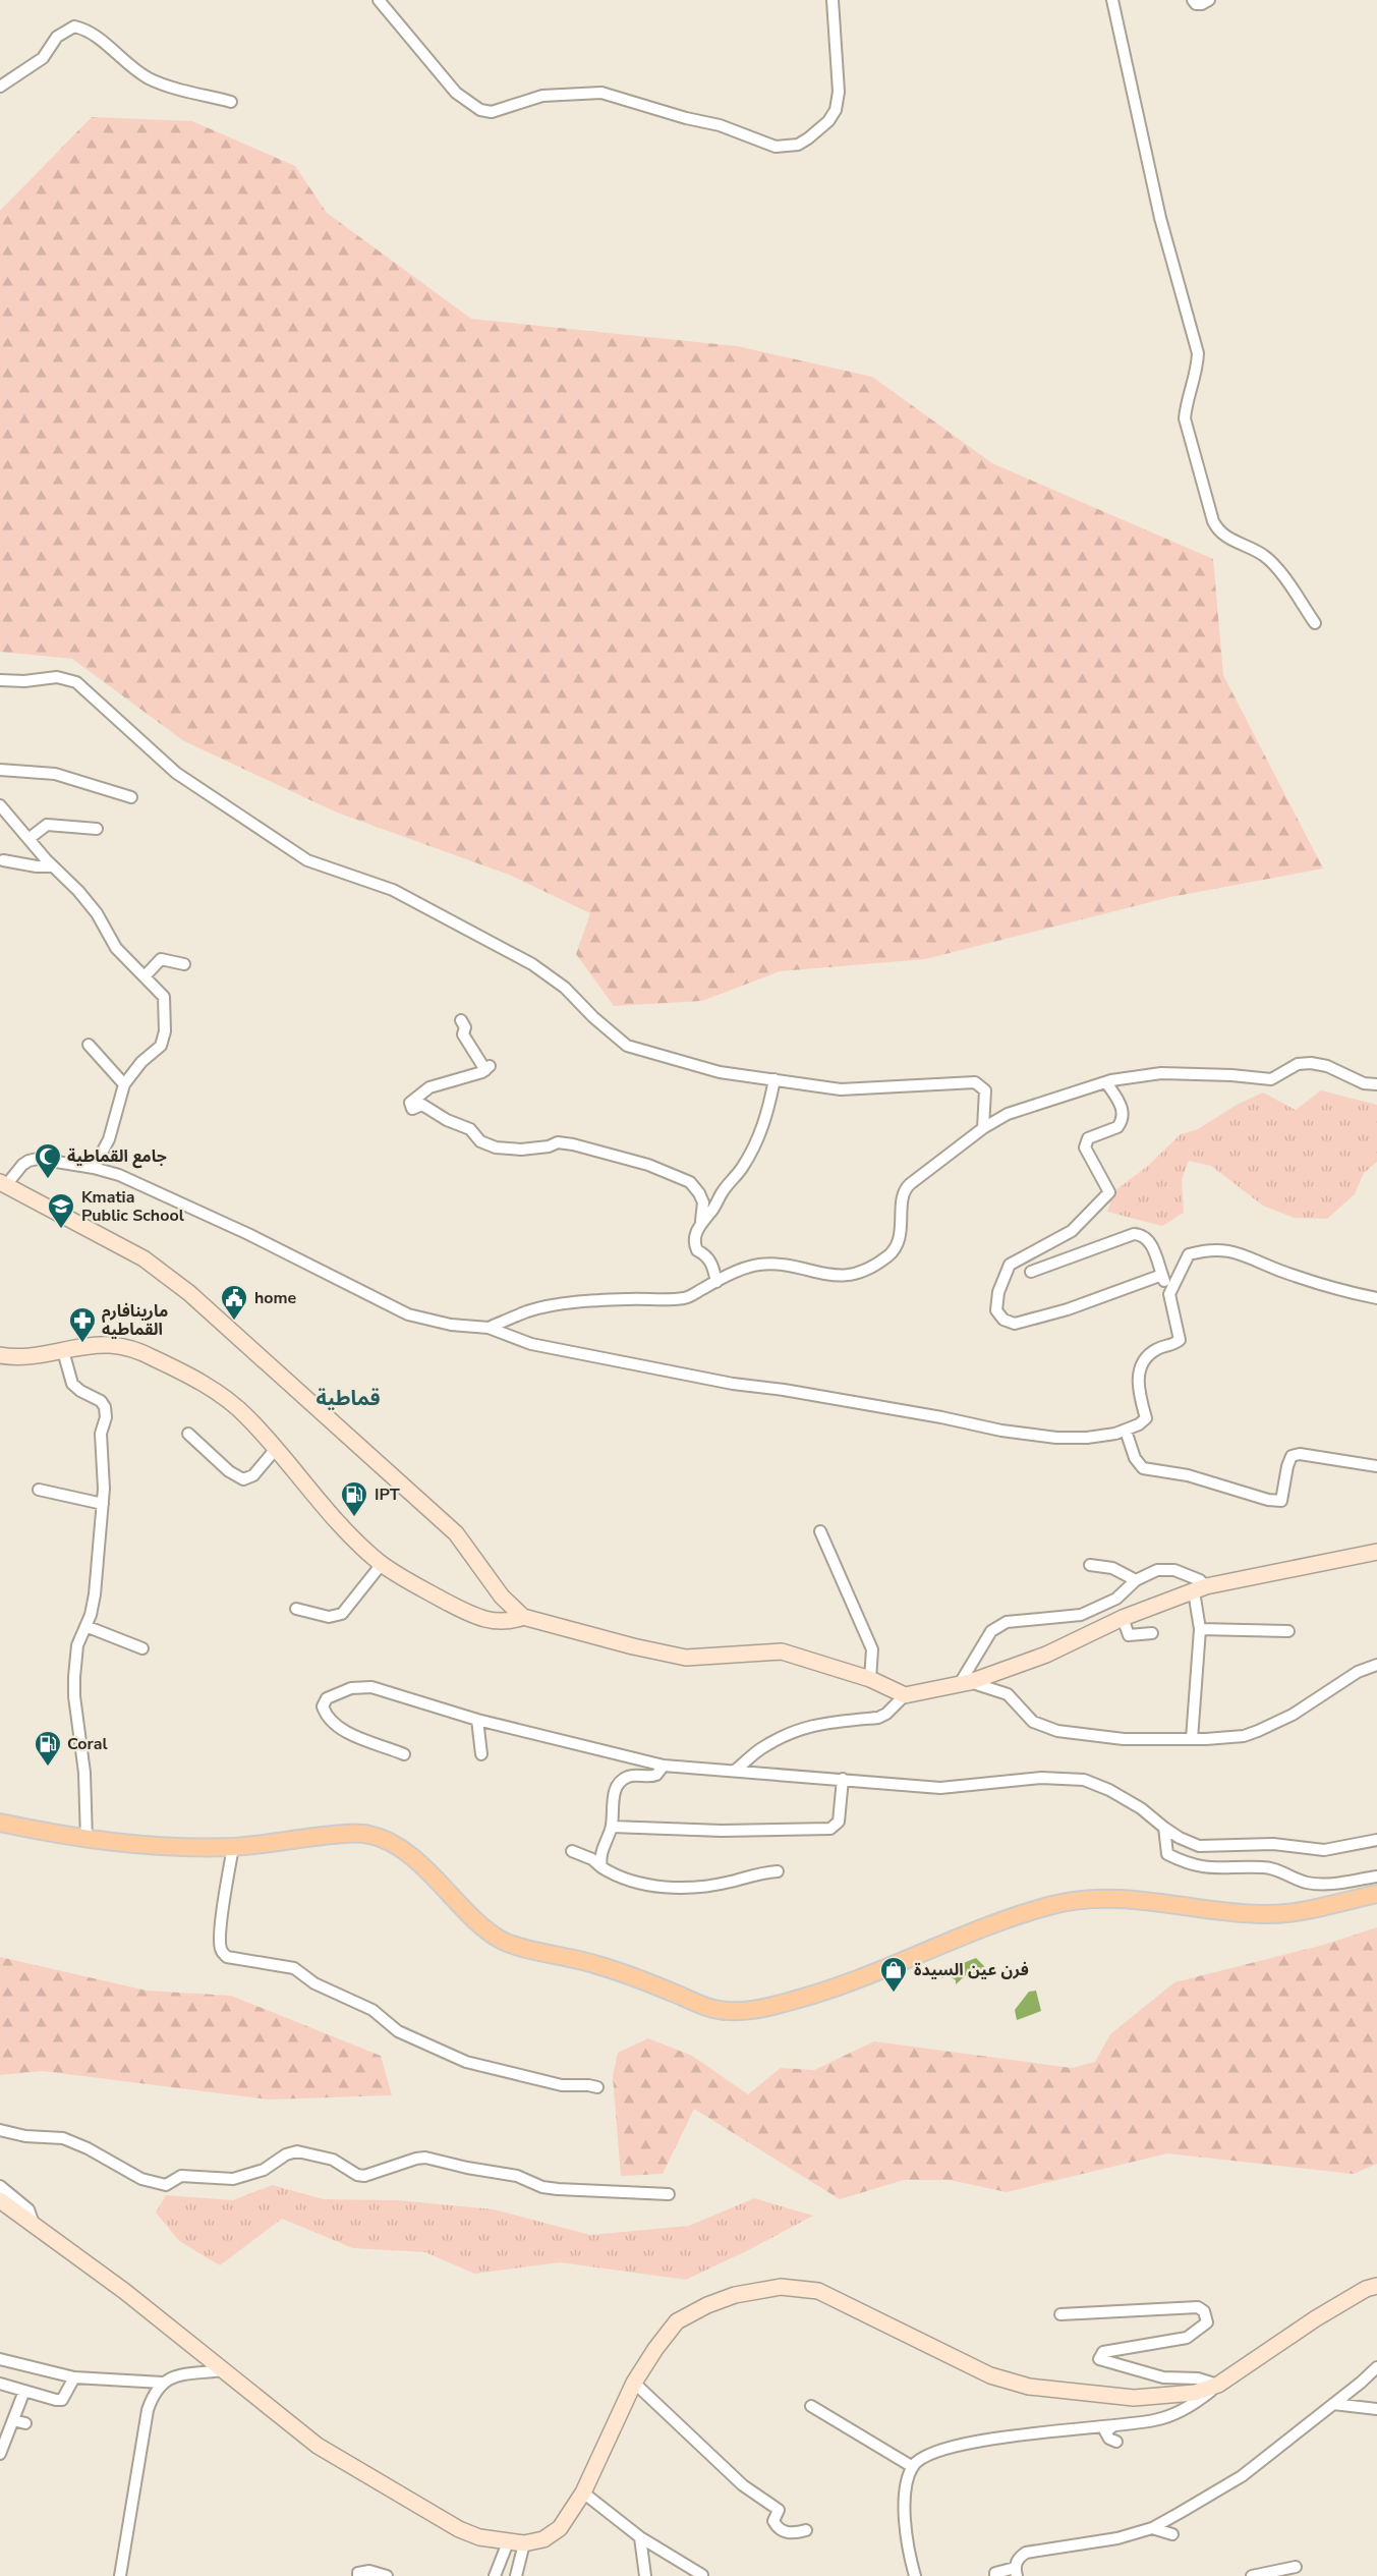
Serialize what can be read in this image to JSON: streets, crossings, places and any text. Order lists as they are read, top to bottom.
{
  "districts": ["قماطية"],
  "places": {
    "mosque": ["جامع القماطية"],
    "school or university": ["Kmatia Public School"],
    "public building": ["home"],
    "pharmacy": ["مارينافارم القماطيه"],
    "fuel station": ["IPT", "Coral"],
    "shop": ["فرن عين السيدة"]
  }
}
